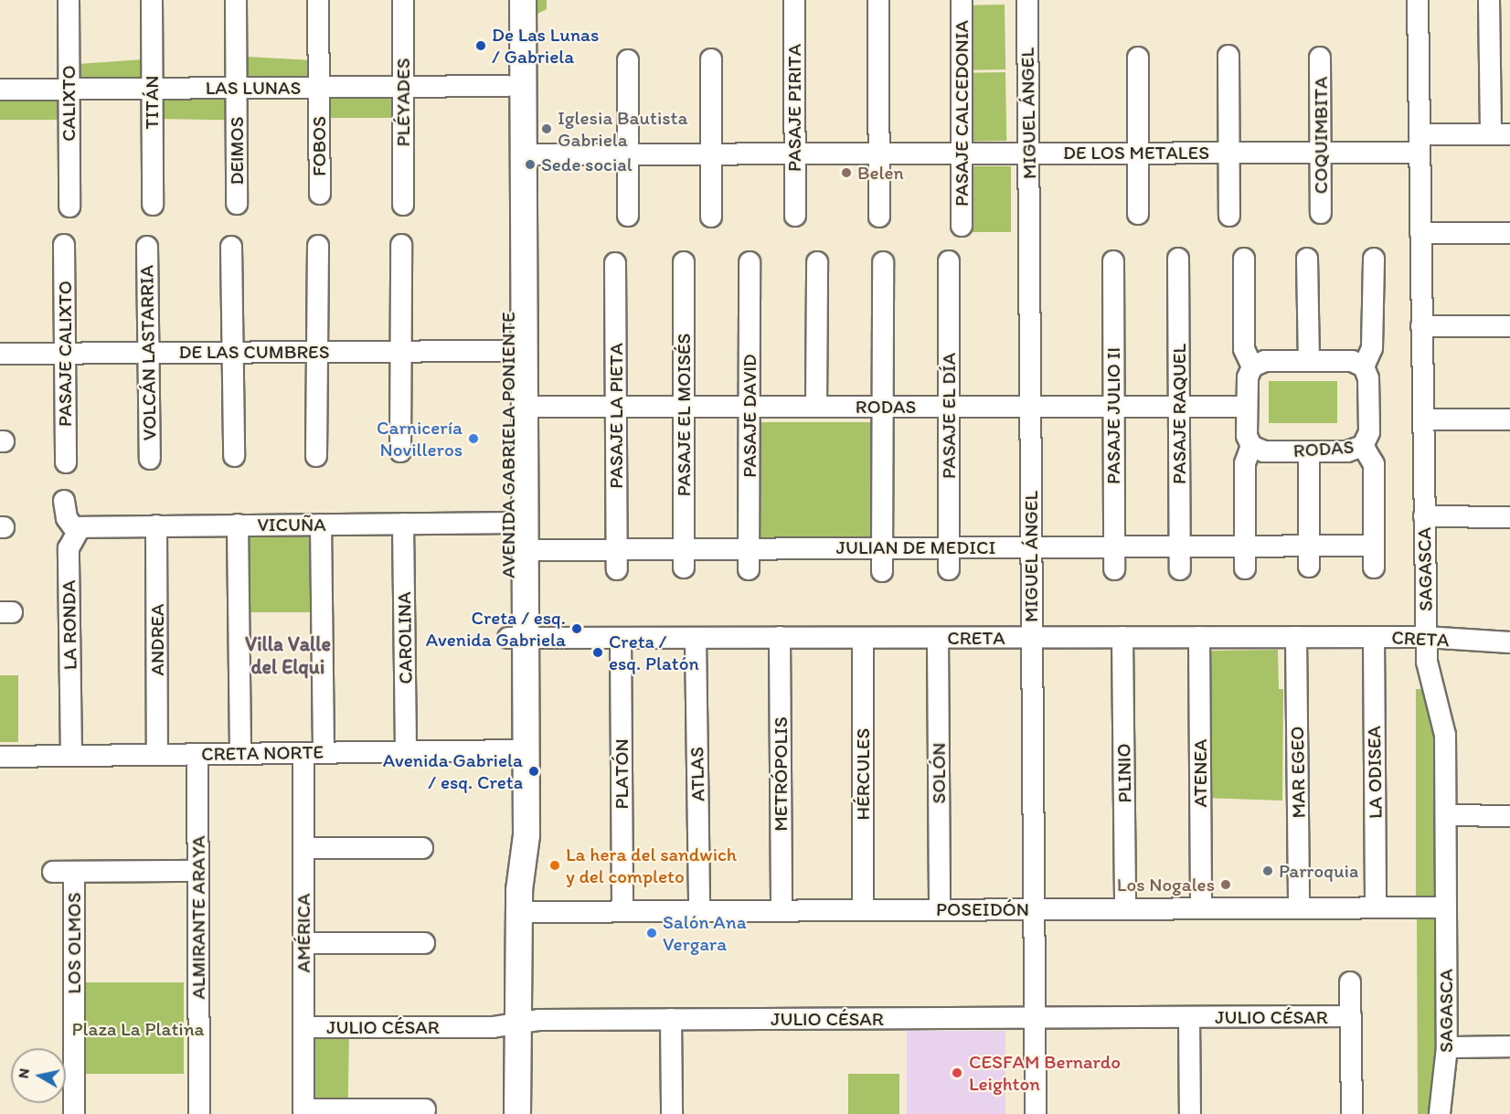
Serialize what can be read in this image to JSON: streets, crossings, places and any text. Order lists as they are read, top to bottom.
{
  "streets": {
    "main road": ["AVENIDA GABRIELA PONIENTE"],
    "street": [
      "LAS LUNAS",
      "TITÁN",
      "PLÉYADES",
      "CALIXTO",
      "PASAJE PIRITA",
      "PASAJE CALCEDONIA",
      "MIGUEL ÁNGEL",
      "COQUIMBITA",
      "FOBOS",
      "DEIMOS",
      "DE LOS METALES",
      "DE LAS CUMBRES",
      "VOLCÁN LASTARRIA",
      "PASAJE CALIXTO",
      "RODAS",
      "PASAJE RAQUEL",
      "PASAJE EL MOISÉS",
      "PASAJE LA PIETA",
      "PASAJE DAVID",
      "PASAJE EL DÍA",
      "PASAJE JULIO II",
      "VICUÑA",
      "JULIAN DE MEDICI",
      "SAGASCA",
      "LA RONDA",
      "CAROLINA",
      "CRETA",
      "ANDREA",
      "CRETA NORTE",
      "MAR EGEO",
      "LA ODISEA",
      "SOLÓN",
      "PLINIO",
      "ATENEA",
      "PLATÓN",
      "ATLAS",
      "METRÓPOLIS",
      "HÉRCULES",
      "POSEIDÓN",
      "ALMIRANTE ARAYA",
      "AMÉRICA",
      "LOS OLMOS",
      "JULIO CÉSAR"
    ]
  },
  "crossings": [
    ["LAS LUNAS", "TITÁN"],
    ["LAS LUNAS", "PLÉYADES"],
    ["LAS LUNAS", "CALIXTO"],
    ["LAS LUNAS", "FOBOS"],
    ["LAS LUNAS", "DEIMOS"],
    ["LAS LUNAS", "AVENIDA GABRIELA PONIENTE"],
    ["PASAJE PIRITA", "DE LOS METALES"],
    ["PASAJE CALCEDONIA", "DE LOS METALES"],
    ["MIGUEL ÁNGEL", "DE LOS METALES"],
    ["MIGUEL ÁNGEL", "RODAS"],
    ["MIGUEL ÁNGEL", "JULIAN DE MEDICI"],
    ["MIGUEL ÁNGEL", "CRETA"],
    ["MIGUEL ÁNGEL", "POSEIDÓN"],
    ["MIGUEL ÁNGEL", "JULIO CÉSAR"],
    ["COQUIMBITA", "DE LOS METALES"],
    ["DE LOS METALES", "AVENIDA GABRIELA PONIENTE"],
    ["DE LOS METALES", "SAGASCA"],
    ["DE LAS CUMBRES", "VOLCÁN LASTARRIA"],
    ["DE LAS CUMBRES", "PASAJE CALIXTO"],
    ["DE LAS CUMBRES", "AVENIDA GABRIELA PONIENTE"],
    ["RODAS", "PASAJE RAQUEL"],
    ["RODAS", "PASAJE EL MOISÉS"],
    ["RODAS", "PASAJE LA PIETA"],
    ["RODAS", "PASAJE DAVID"],
    ["RODAS", "PASAJE EL DÍA"],
    ["RODAS", "PASAJE JULIO II"],
    ["RODAS", "AVENIDA GABRIELA PONIENTE"],
    ["PASAJE RAQUEL", "JULIAN DE MEDICI"],
    ["PASAJE EL MOISÉS", "JULIAN DE MEDICI"],
    ["PASAJE LA PIETA", "JULIAN DE MEDICI"],
    ["PASAJE DAVID", "JULIAN DE MEDICI"],
    ["PASAJE EL DÍA", "JULIAN DE MEDICI"],
    ["PASAJE JULIO II", "JULIAN DE MEDICI"],
    ["AVENIDA GABRIELA PONIENTE", "VICUÑA"],
    ["AVENIDA GABRIELA PONIENTE", "JULIAN DE MEDICI"],
    ["AVENIDA GABRIELA PONIENTE", "CRETA"],
    ["AVENIDA GABRIELA PONIENTE", "CRETA NORTE"],
    ["AVENIDA GABRIELA PONIENTE", "POSEIDÓN"],
    ["AVENIDA GABRIELA PONIENTE", "JULIO CÉSAR"],
    ["VICUÑA", "LA RONDA"],
    ["VICUÑA", "CAROLINA"],
    ["VICUÑA", "ANDREA"],
    ["VICUÑA", "AMÉRICA"],
    ["SAGASCA", "CRETA"],
    ["SAGASCA", "POSEIDÓN"],
    ["LA RONDA", "CRETA NORTE"],
    ["CAROLINA", "CRETA NORTE"],
    ["CRETA", "MAR EGEO"],
    ["CRETA", "LA ODISEA"],
    ["CRETA", "SOLÓN"],
    ["CRETA", "PLINIO"],
    ["CRETA", "ATENEA"],
    ["CRETA", "PLATÓN"],
    ["CRETA", "ATLAS"],
    ["CRETA", "METRÓPOLIS"],
    ["CRETA", "HÉRCULES"],
    ["ANDREA", "CRETA NORTE"],
    ["CRETA NORTE", "ALMIRANTE ARAYA"],
    ["CRETA NORTE", "AMÉRICA"],
    ["MAR EGEO", "POSEIDÓN"],
    ["LA ODISEA", "POSEIDÓN"],
    ["SOLÓN", "POSEIDÓN"],
    ["PLINIO", "POSEIDÓN"],
    ["ATENEA", "POSEIDÓN"],
    ["PLATÓN", "POSEIDÓN"],
    ["ATLAS", "POSEIDÓN"],
    ["METRÓPOLIS", "POSEIDÓN"],
    ["HÉRCULES", "POSEIDÓN"],
    ["AMÉRICA", "JULIO CÉSAR"]
  ],
  "districts": ["Villa Valle del Elqui"],
  "parks": ["Plaza La Platina"],
  "places": [
    "De Las Lunas / Gabriela",
    "Iglesia Bautista Gabriela",
    "Sede social",
    "Belen",
    "Carnicería Novilleros",
    "Creta / esq. Avenida Gabriela",
    "Creta / esq. Platón",
    "Avenida Gabriela / esq. Creta",
    "La hera del sandwich y del completo",
    "Parroquia",
    "Los Nogales",
    "Salón Ana Vergara",
    "CESFAM Bernardo Leighton"
  ],
  "north": "left"
}
